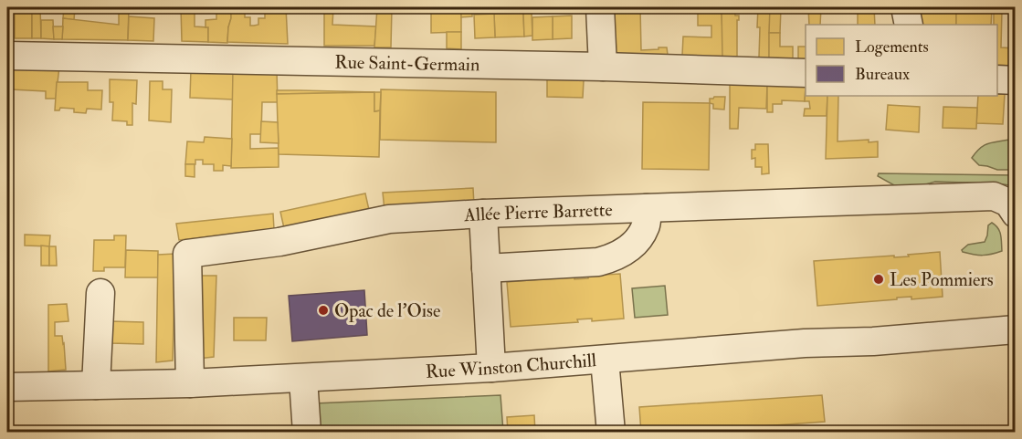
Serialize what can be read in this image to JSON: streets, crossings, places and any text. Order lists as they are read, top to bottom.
{
  "streets": {
    "street": ["Rue Saint-Germain", "Allée Pierre Barrette", "Rue Winston Churchill"]
  },
  "crossings": [
    ["Allée Pierre Barrette", "Rue Winston Churchill"]
  ],
  "places": ["Les Pommiers", "Opac de l'Oise"],
  "legend": ["Logements", "Bureaux"]
}
